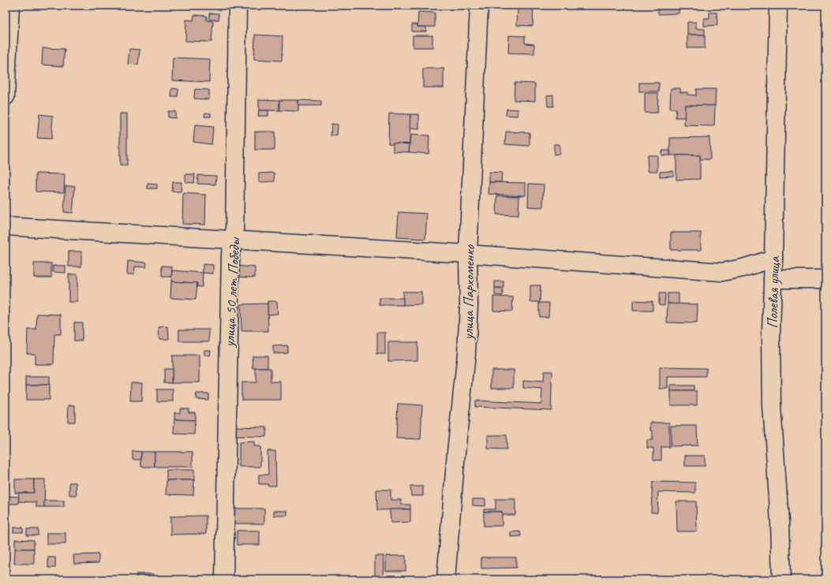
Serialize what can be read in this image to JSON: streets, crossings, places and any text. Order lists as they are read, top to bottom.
{
  "streets": {
    "street": ["улица 50 лет Победы", "улица Пархоменко", "Полевая улица"]
  }
}
